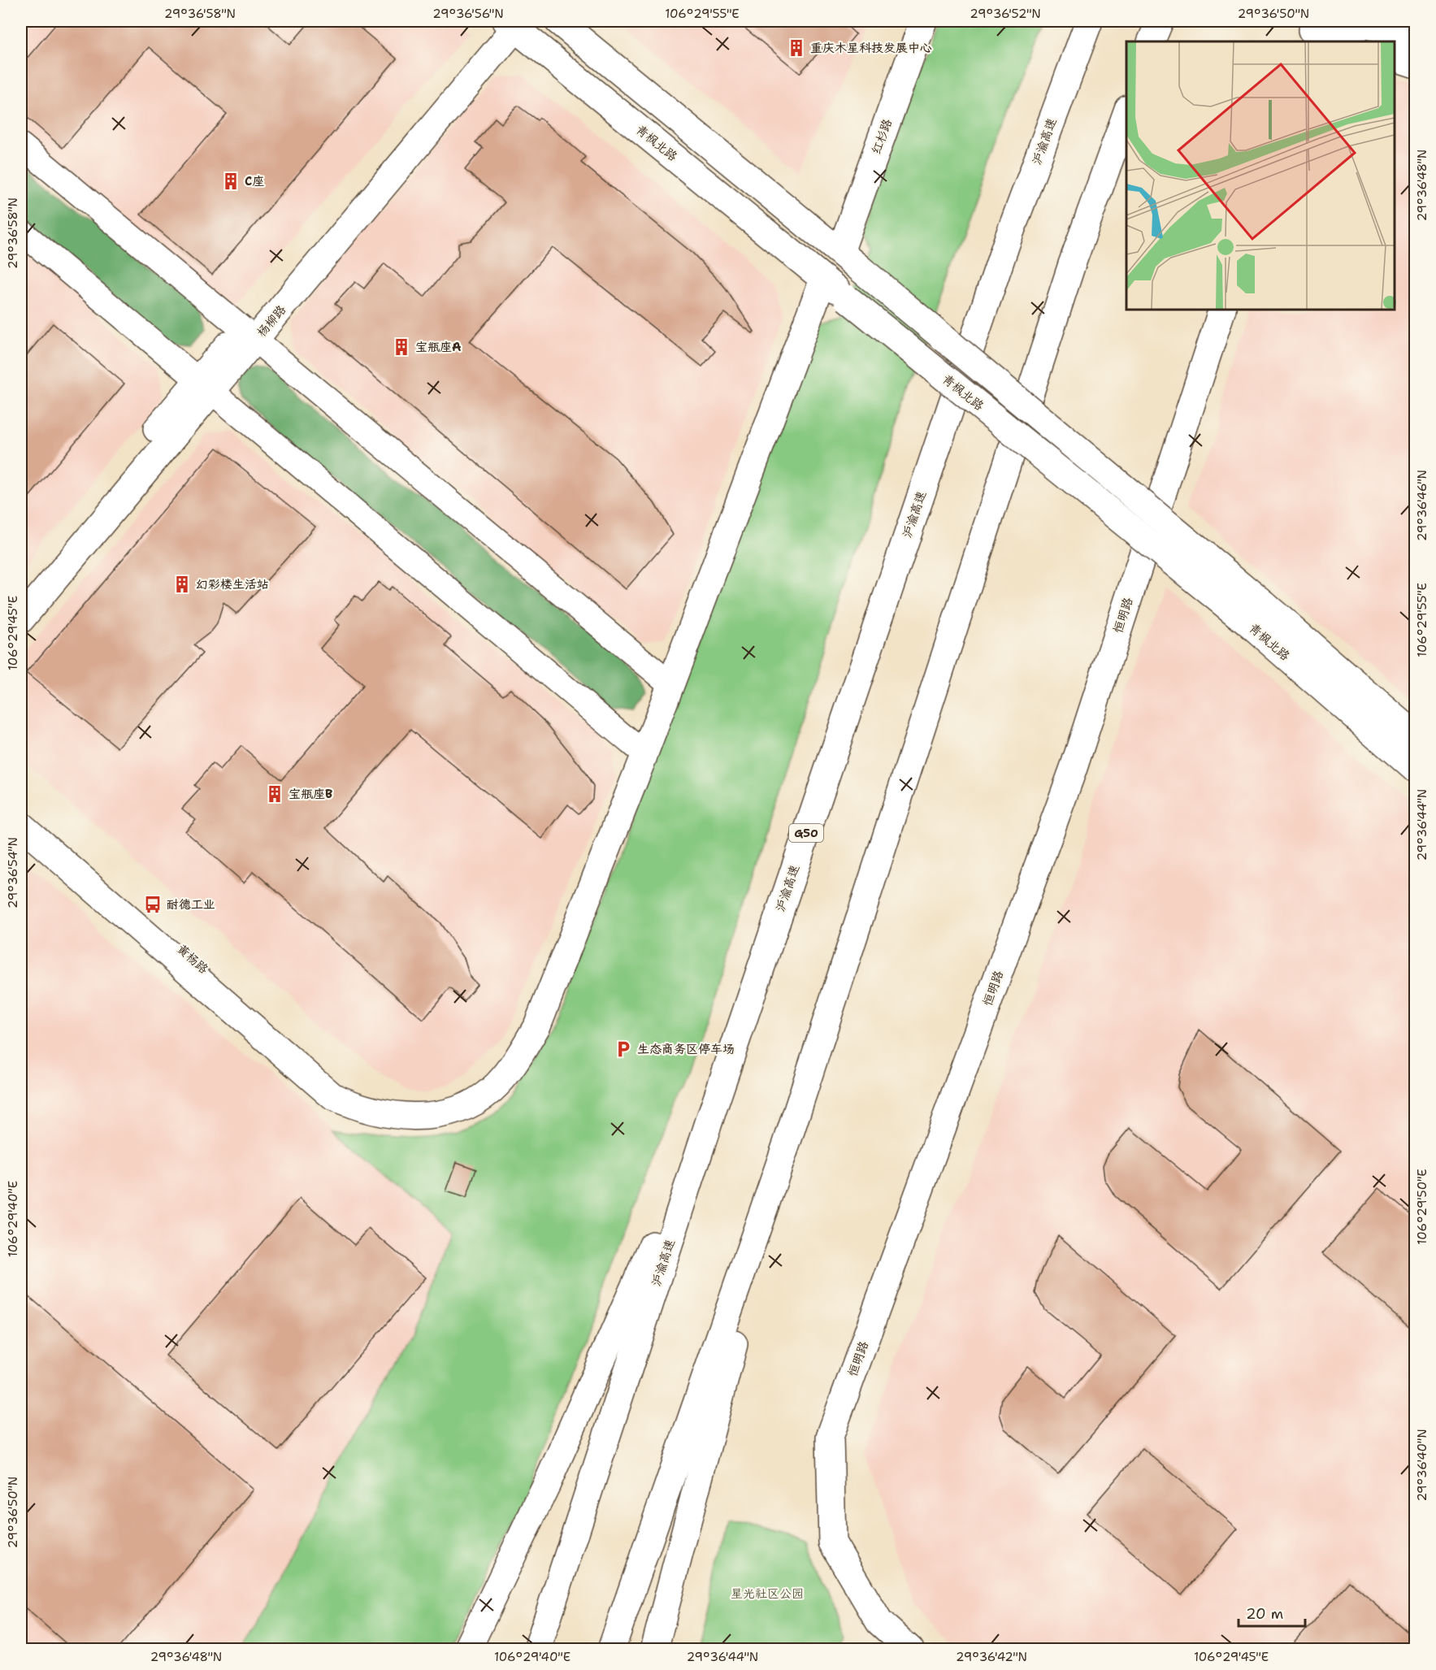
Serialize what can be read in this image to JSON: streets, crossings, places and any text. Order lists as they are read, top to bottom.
{
  "streets": {
    "main road": [
      "红杉路",
      "沪渝高速",
      "青枫北路",
      "杨柳路",
      "恒明路",
      "G50",
      "黄杨路"
    ]
  },
  "crossings": [
    ["红杉路", "青枫北路"],
    ["青枫北路", "杨柳路"]
  ],
  "parks": ["星光社区公园"],
  "places": {
    "building": [
      "重庆木星科技发展中心",
      "C座",
      "宝瓶座A",
      "幻彩楼生活站",
      "宝瓶座B"
    ],
    "bus stop": ["耐德工业"],
    "parking": ["生态商务区停车场"]
  },
  "scale_bar": "20 m",
  "coordinates": [
    "29°36'58\"N",
    "29°36'56\"N",
    "106°29'55\"E",
    "29°36'52\"N",
    "29°36'50\"N",
    "29°36'48\"N",
    "29°36'46\"N",
    "106°29'45\"E",
    "29°36'44\"N",
    "29°36'54\"N",
    "106°29'50\"E",
    "106°29'40\"E",
    "29°36'40\"N",
    "29°36'42\"N"
  ]
}
